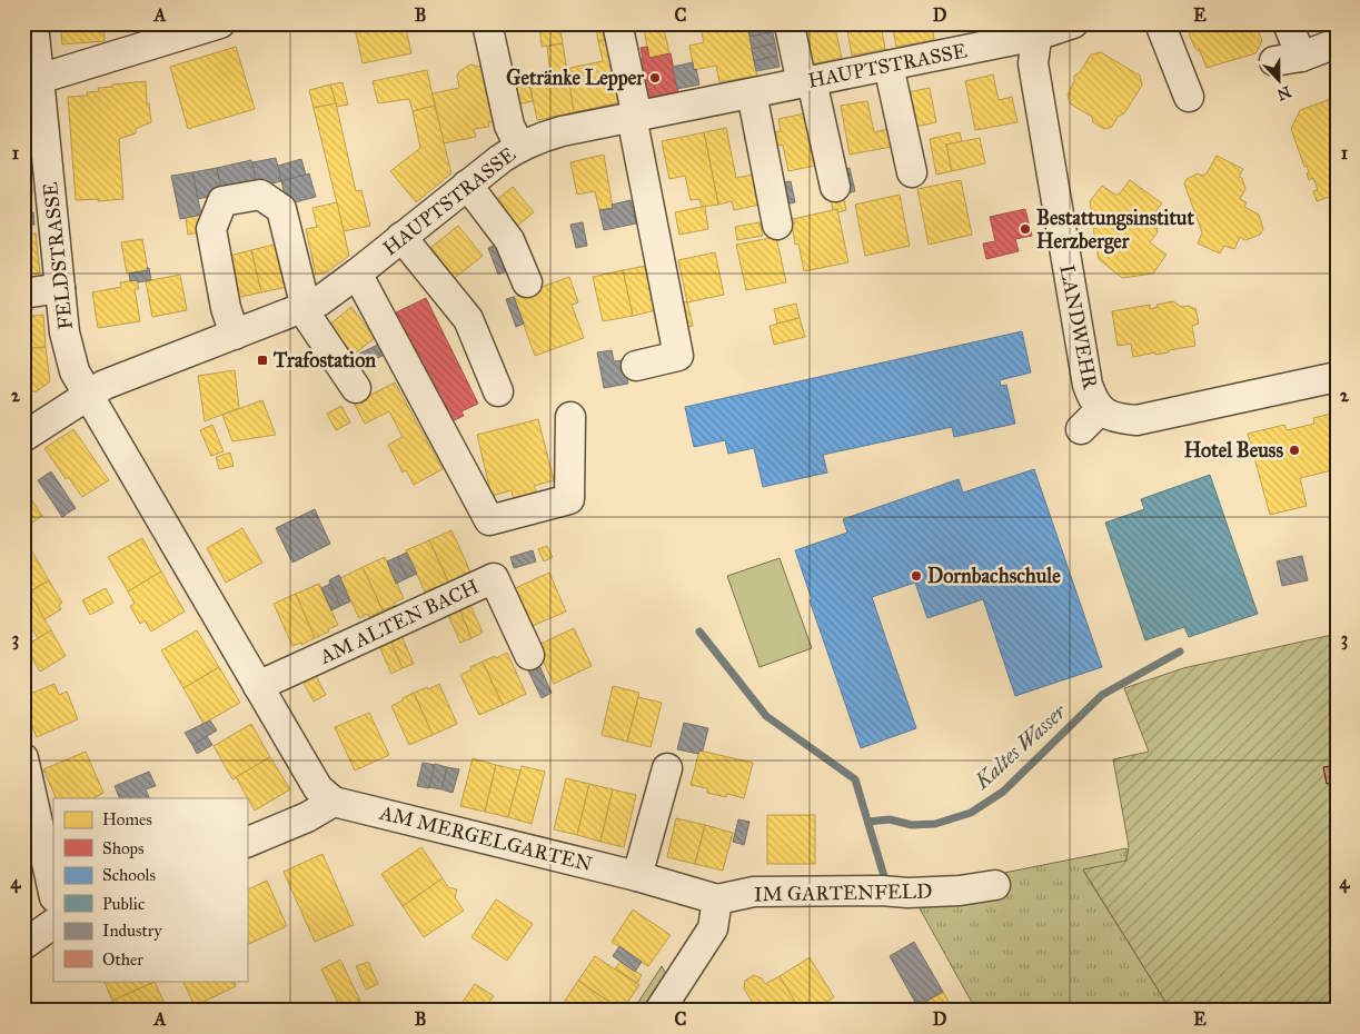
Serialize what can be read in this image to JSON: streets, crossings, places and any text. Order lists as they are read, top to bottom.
{
  "streets": {
    "street": [
      "HAUPTSTRASSE",
      "FELDSTRASSE",
      "LANDWEHR",
      "AM ALTEN BACH",
      "AM MERGELGARTEN",
      "IM GARTENFELD"
    ]
  },
  "crossings": [
    ["HAUPTSTRASSE", "FELDSTRASSE"],
    ["HAUPTSTRASSE", "LANDWEHR"],
    ["AM MERGELGARTEN", "IM GARTENFELD"]
  ],
  "water": ["Kaltes Wasser"],
  "places": {
    "other": [
      "Getränke Lepper",
      "Bestattungsinstitut Herzberger",
      "Hotel Beuss",
      "Dornbachschule"
    ],
    "transit": ["Trafostation"]
  },
  "legend": [
    "Homes",
    "Shops",
    "Schools",
    "Public",
    "Industry",
    "Other"
  ],
  "north": "bottom",
  "grid": {
    "columns": [
      "A",
      "B",
      "C",
      "D",
      "E"
    ],
    "rows": [
      "1",
      "2",
      "3",
      "4"
    ]
  }
}
